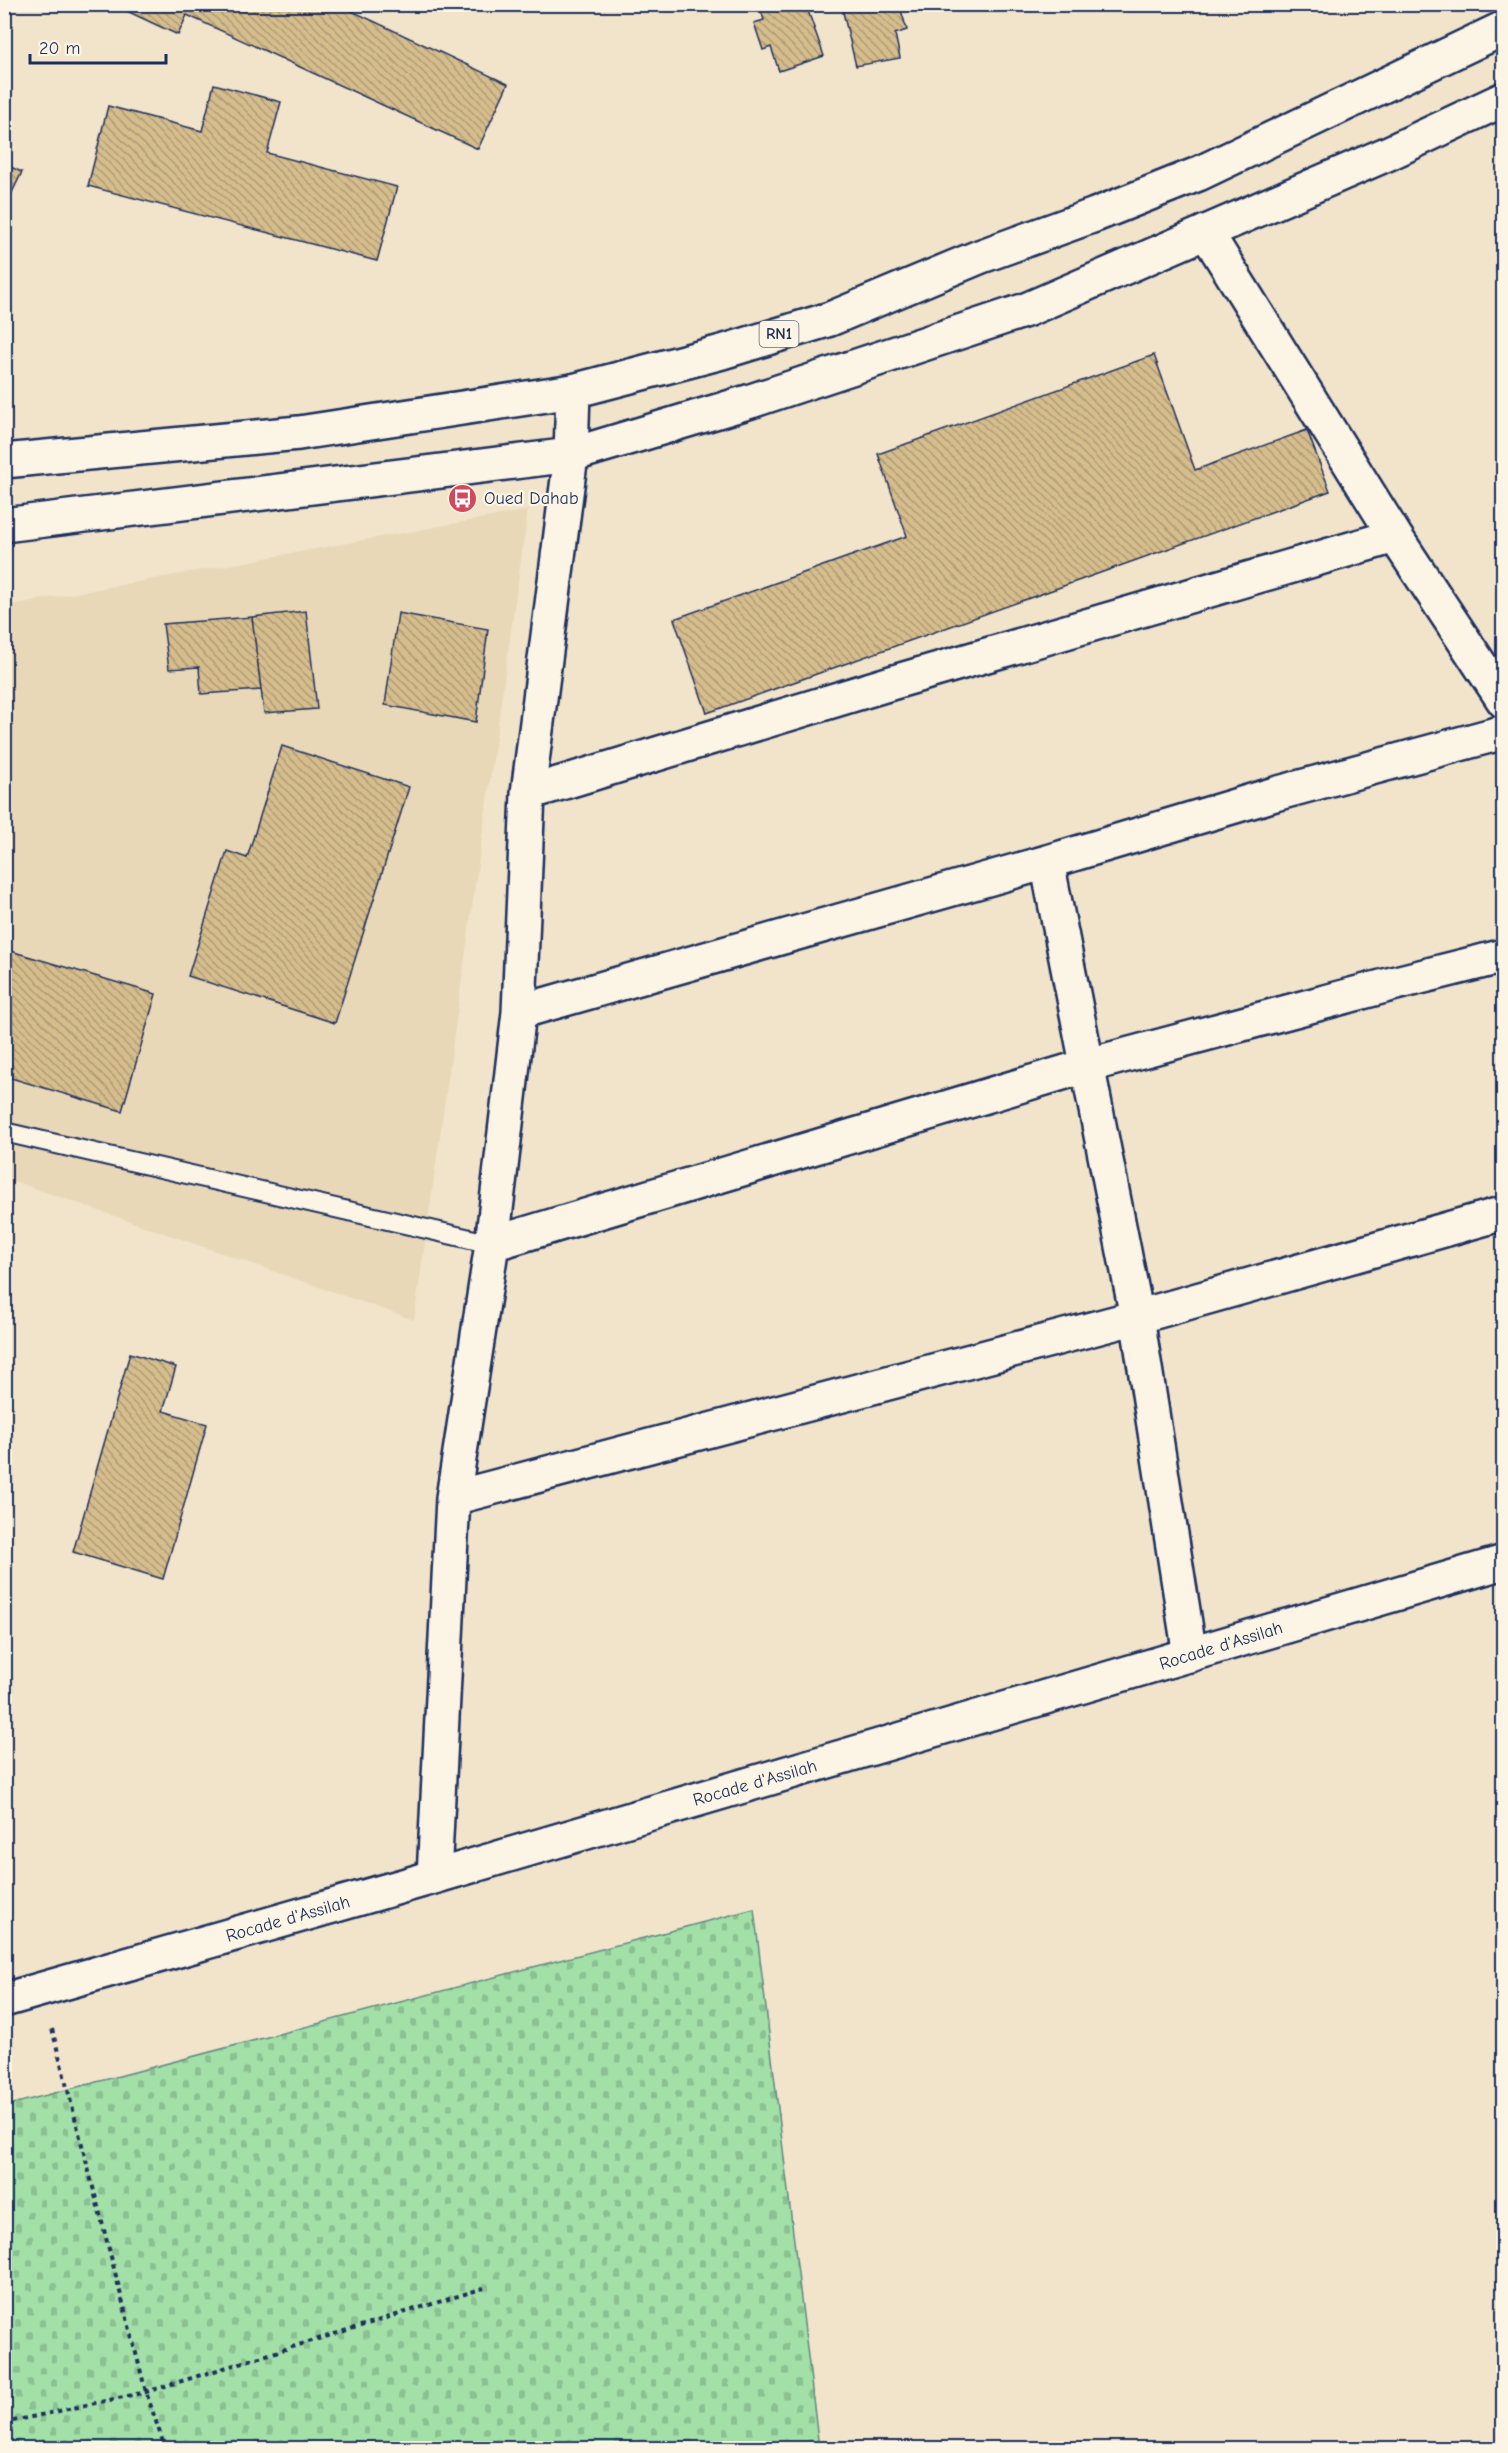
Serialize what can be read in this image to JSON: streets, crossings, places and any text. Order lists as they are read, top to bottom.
{
  "streets": {
    "street": ["RN1", "Rocade d'Assilah"]
  },
  "places": {
    "bus stop": ["Oued Dahab"]
  },
  "scale_bar": "20 m"
}
